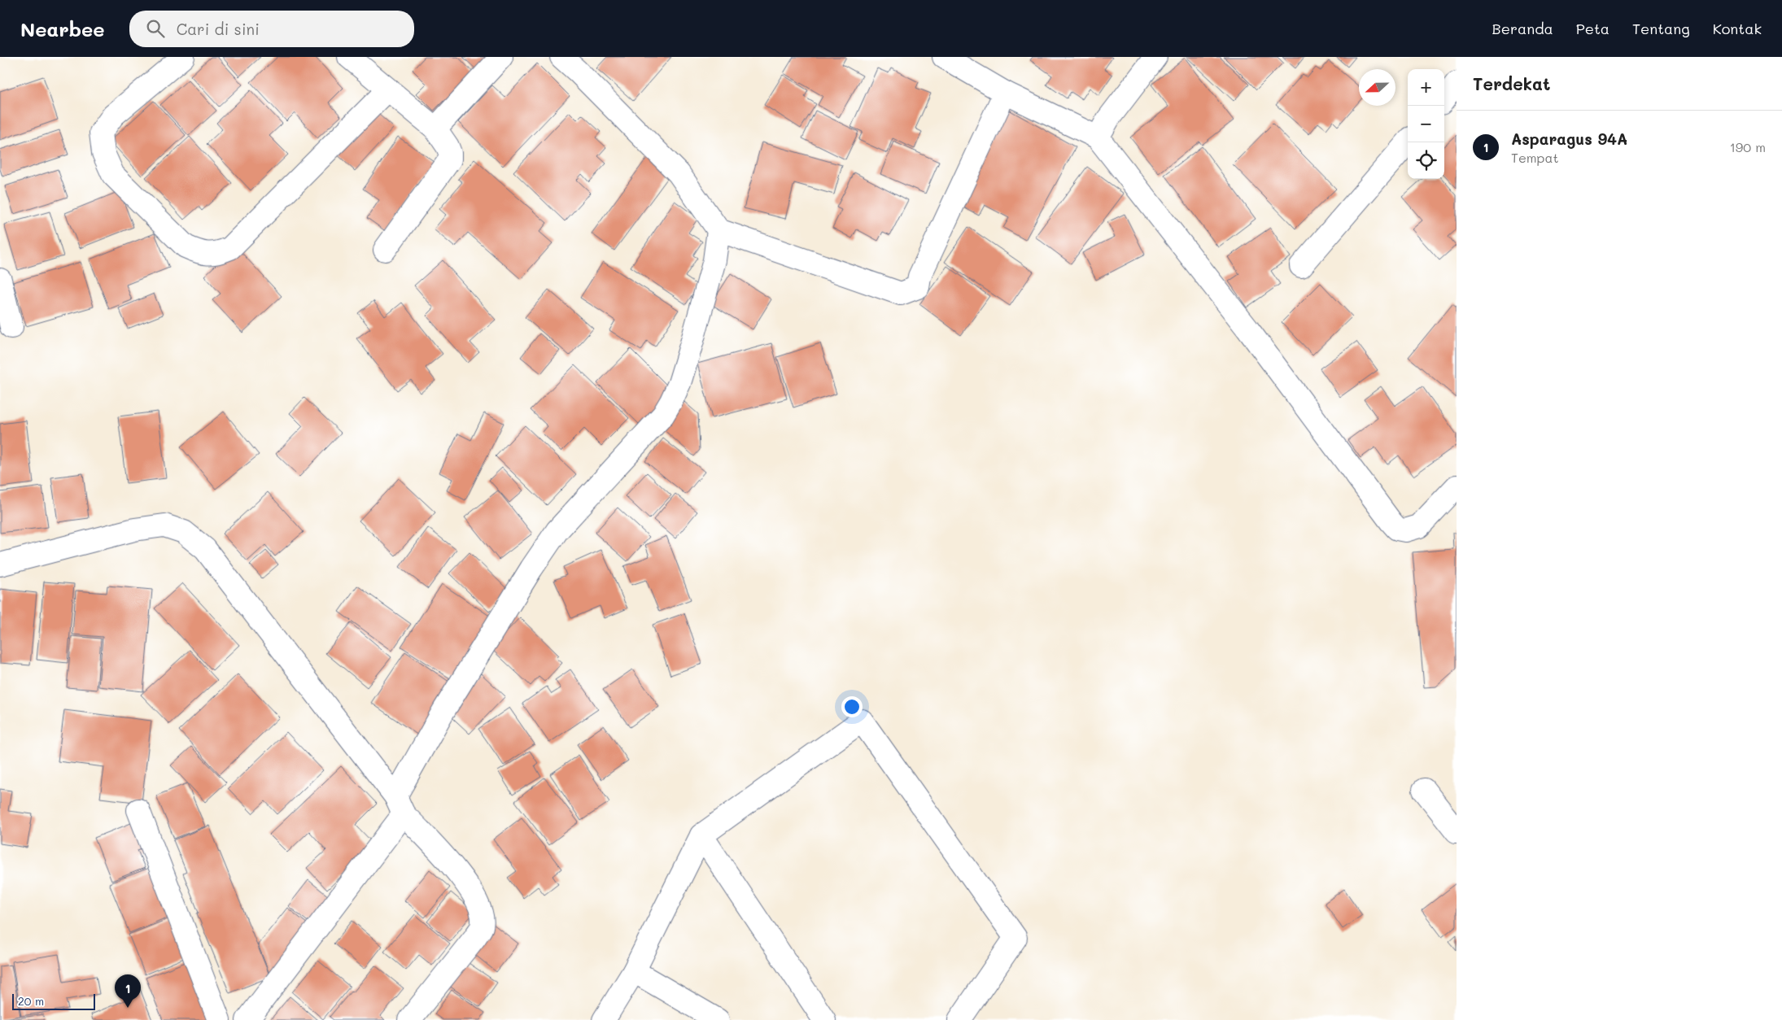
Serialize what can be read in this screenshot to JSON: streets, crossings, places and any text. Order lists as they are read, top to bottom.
{
  "scale_bar": "20 m",
  "north": "left",
  "page": {
    "header": "Nearbee",
    "search": "Cari di sini",
    "nav": [
      "Beranda",
      "Peta",
      "Tentang",
      "Kontak"
    ],
    "heading": "Terdekat",
    "map_buttons": ["+", "−"],
    "list": [
      {
        "mark": "1",
        "name": "Asparagus 94A",
        "note": "Tempat",
        "value": "190 m"
      }
    ],
    "pins": "1",
    "scale": "20 m"
  }
}
